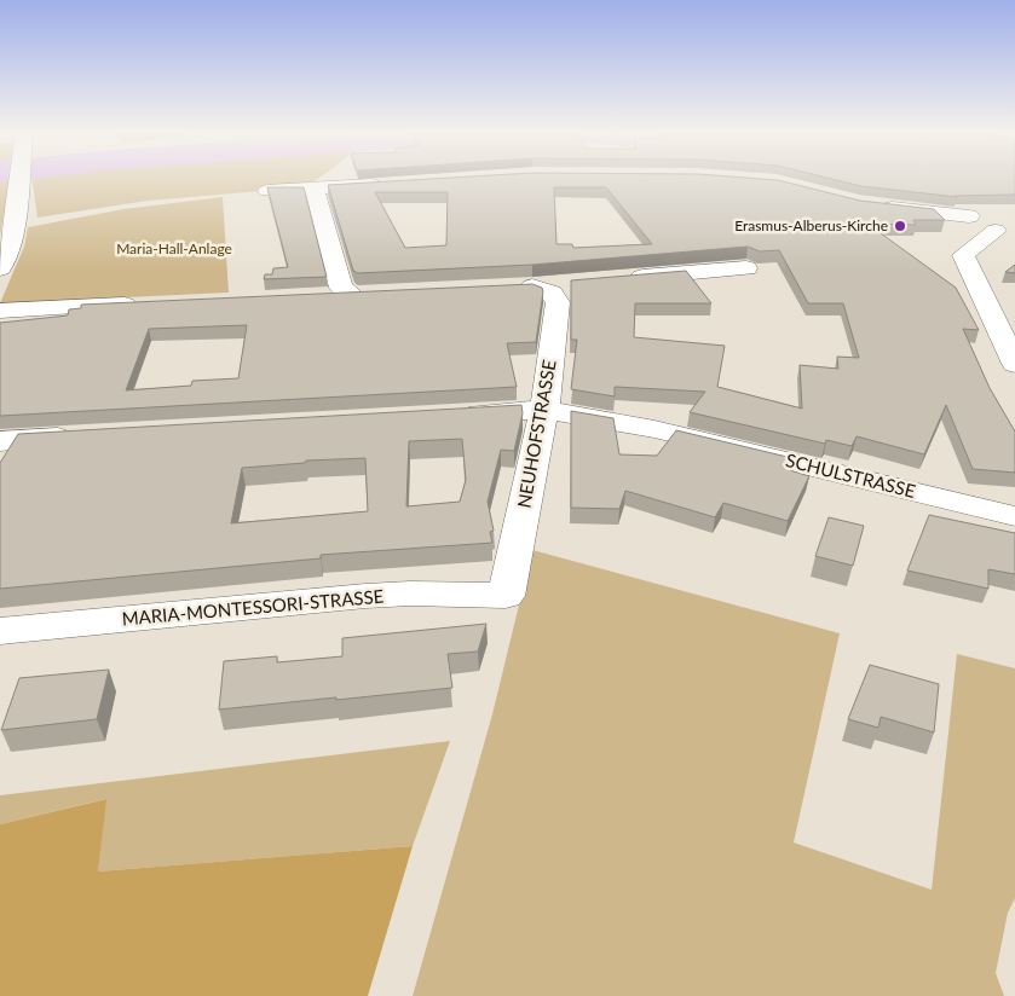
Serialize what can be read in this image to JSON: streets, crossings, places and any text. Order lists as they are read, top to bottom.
{
  "streets": {
    "street": ["NEUHOFSTRASSE", "SCHULSTRASSE", "MARIA-MONTESSORI-STRASSE"]
  },
  "crossings": [
    ["NEUHOFSTRASSE", "SCHULSTRASSE"],
    ["NEUHOFSTRASSE", "MARIA-MONTESSORI-STRASSE"]
  ],
  "parks": ["Maria-Hall-Anlage"],
  "places": ["Erasmus-Alberus-Kirche"]
}
